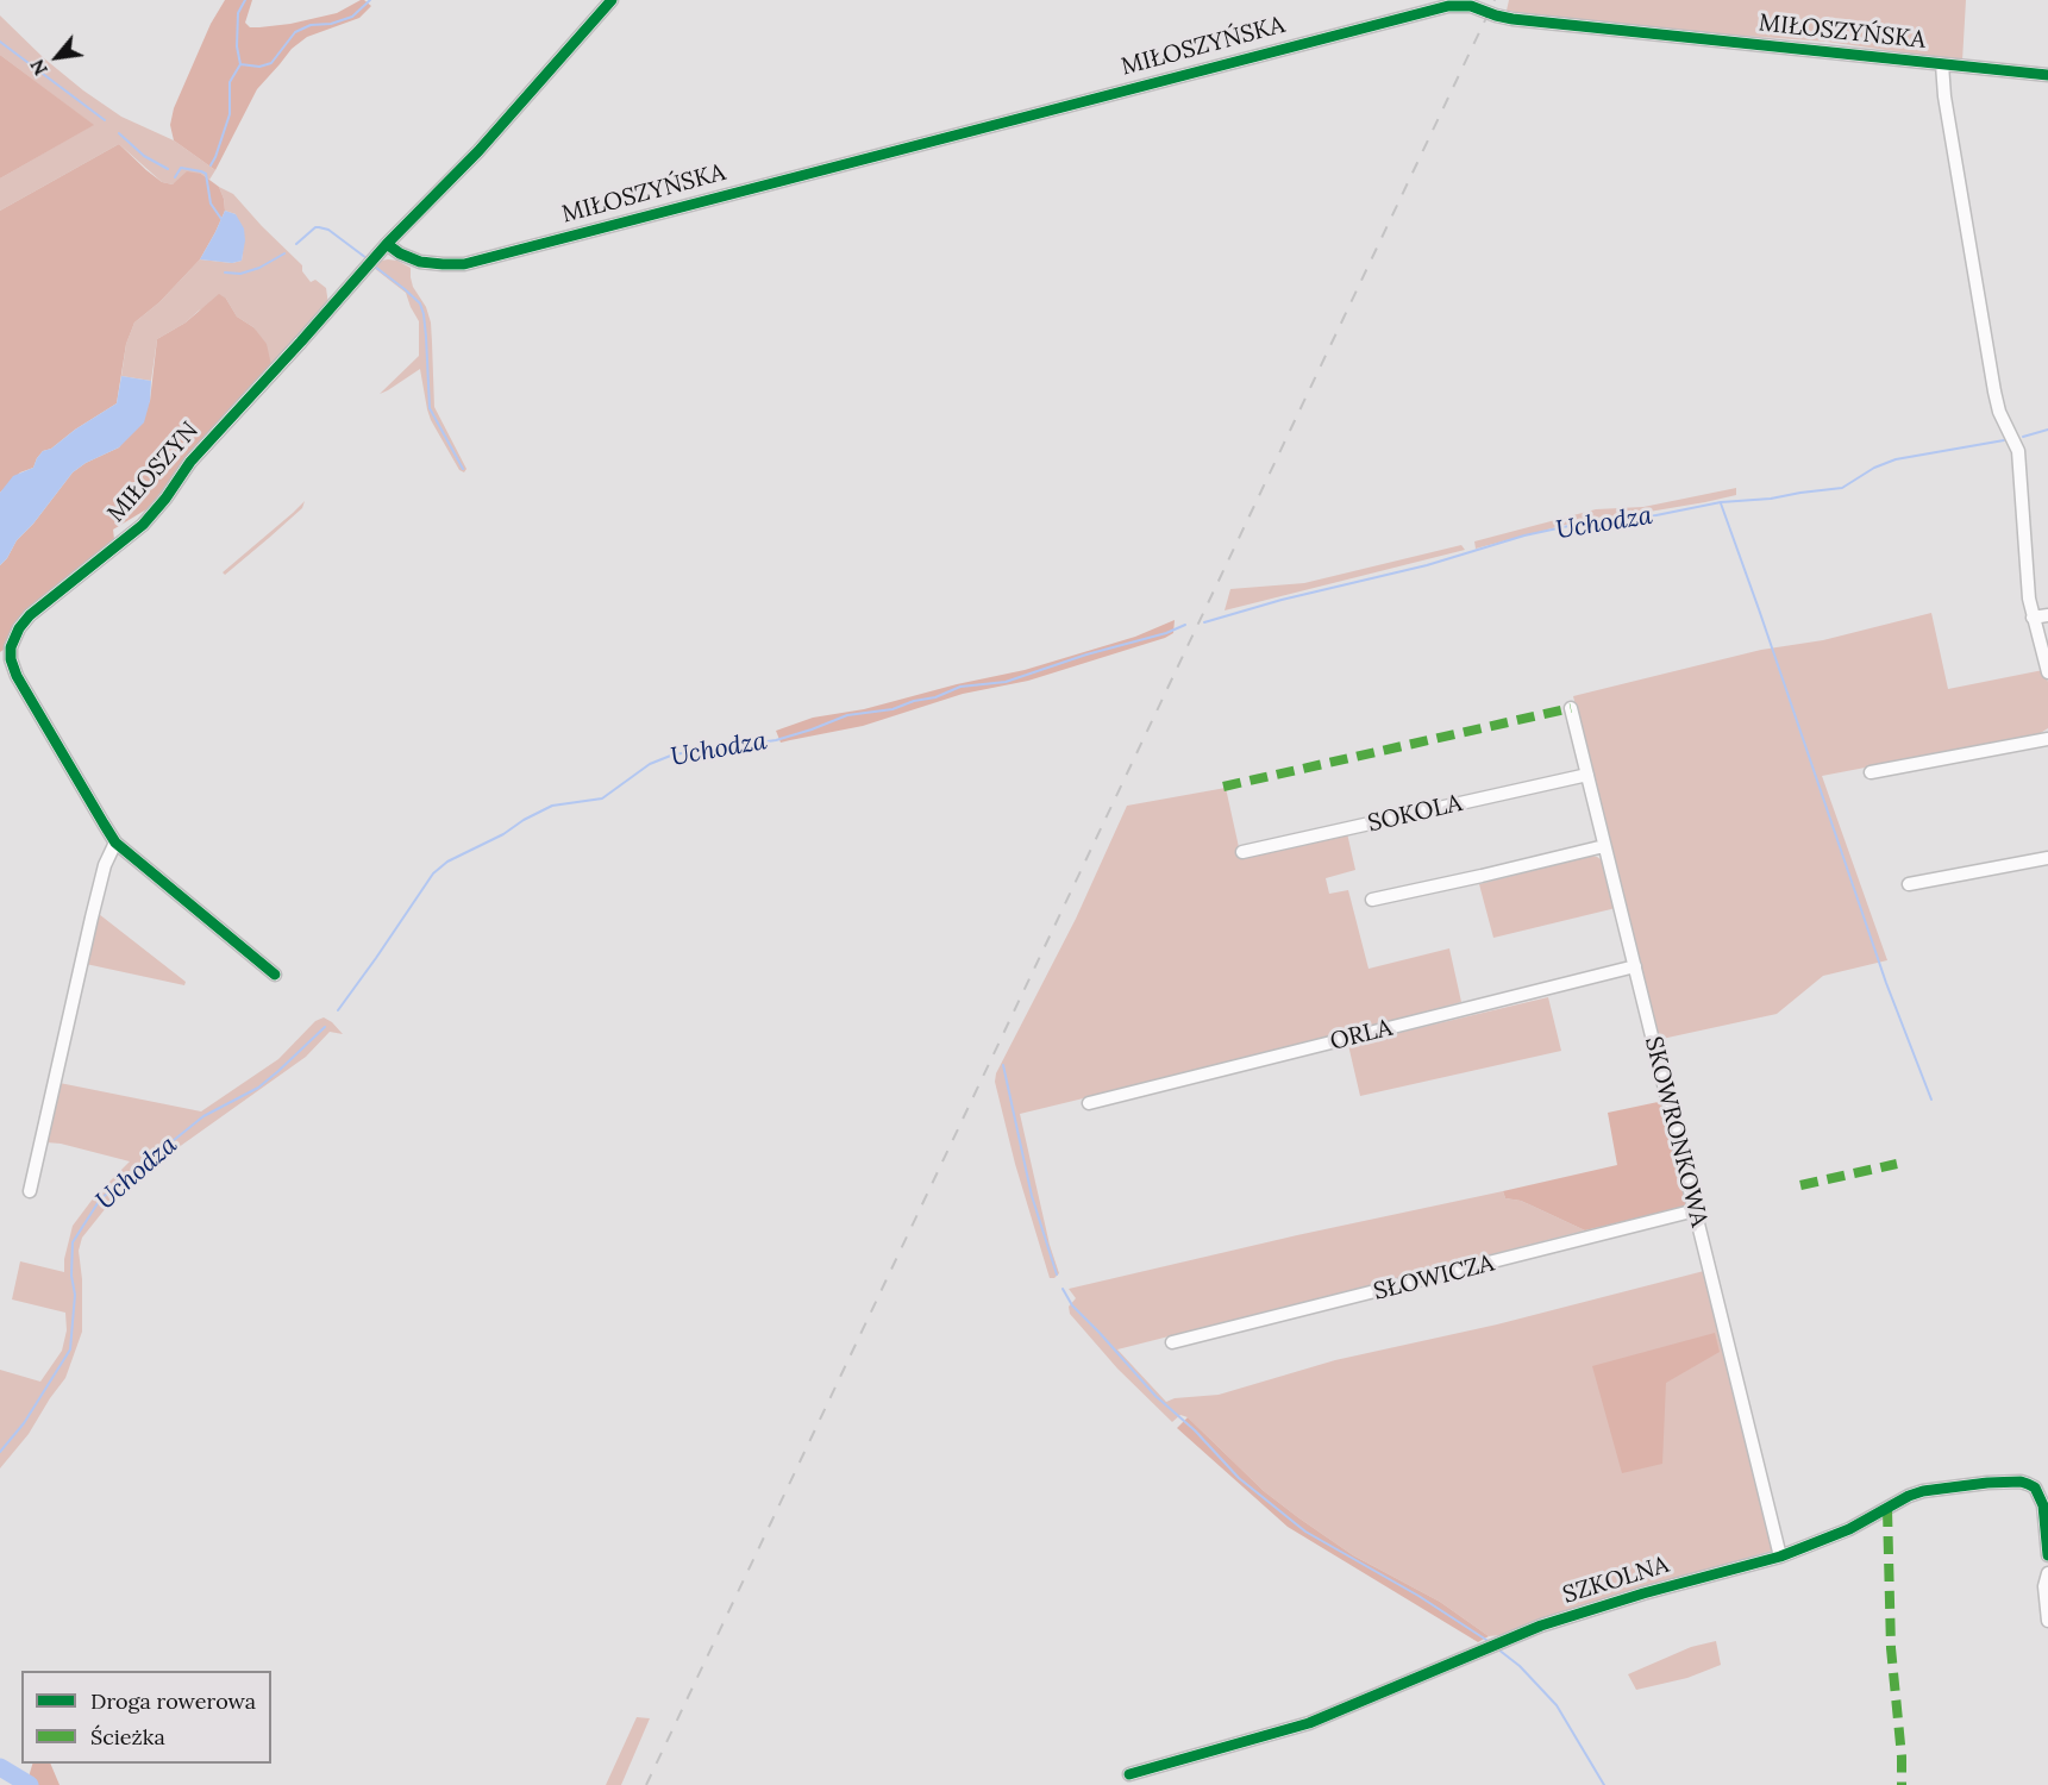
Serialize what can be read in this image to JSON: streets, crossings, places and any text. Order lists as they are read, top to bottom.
{
  "streets": {
    "street": [
      "MIŁOSZYŃSKA",
      "MIŁOSZYN",
      "SOKOLA",
      "ORLA",
      "SKOWRONKOWA",
      "SŁOWICZA",
      "SZKOLNA"
    ]
  },
  "crossings": [
    ["MIŁOSZYŃSKA", "MIŁOSZYN"],
    ["SOKOLA", "SKOWRONKOWA"],
    ["ORLA", "SKOWRONKOWA"],
    ["SKOWRONKOWA", "SŁOWICZA"],
    ["SKOWRONKOWA", "SZKOLNA"]
  ],
  "water": ["Uchodza"],
  "legend": ["Droga rowerowa", "Ścieżka"],
  "north": "bottom left"
}
